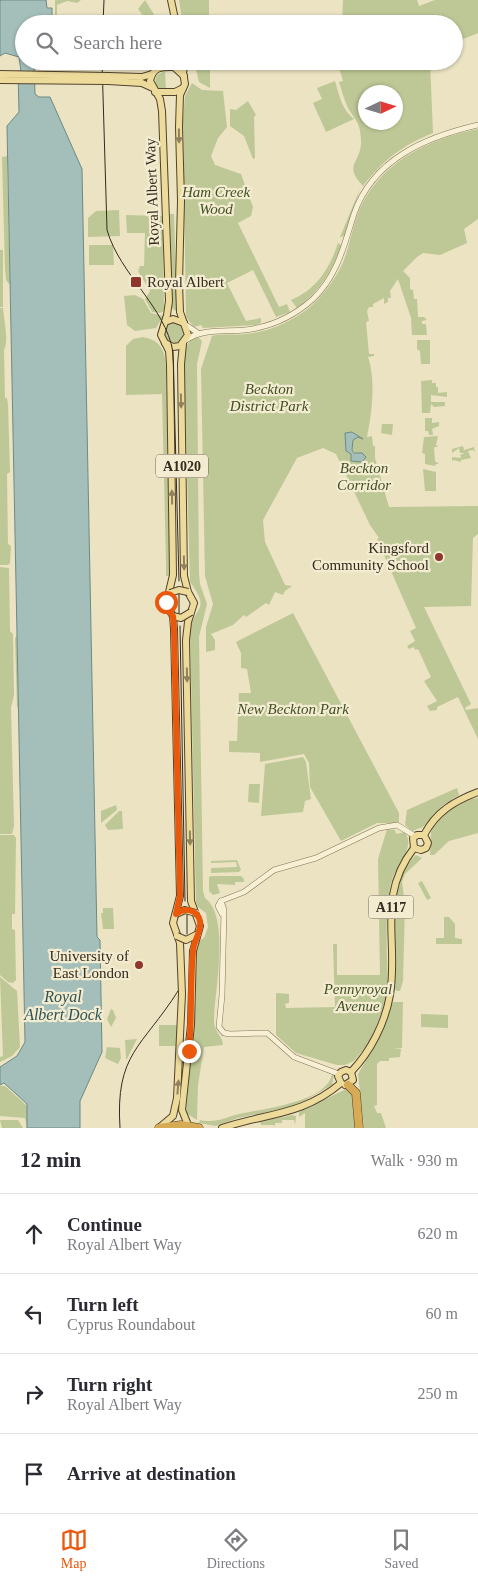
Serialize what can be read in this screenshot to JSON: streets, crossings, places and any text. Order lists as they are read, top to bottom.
{
  "streets": {
    "main road": ["Royal Albert Way", "A1020", "A117"]
  },
  "crossings": [
    ["Royal Albert Way", "A1020"]
  ],
  "water": ["Royal Albert Dock"],
  "parks": [
    "Ham Creek Wood",
    "Beckton District Park",
    "Beckton Corridor",
    "New Beckton Park",
    "Pennyroyal Avenue"
  ],
  "places": {
    "transit": ["Royal Albert"],
    "other": ["Kingsford Community School", "University of East London"]
  },
  "north": "right",
  "page": {
    "search": "Search here",
    "heading": ["12 min", "Walk · 930 m"],
    "list": [
      ["Continue", "Royal Albert Way", "620 m"],
      ["Turn left", "Cyprus Roundabout", "60 m"],
      ["Turn right", "Royal Albert Way", "250 m"],
      "Arrive at destination"
    ],
    "nav": ["Map", "Directions", "Saved"]
  }
}
